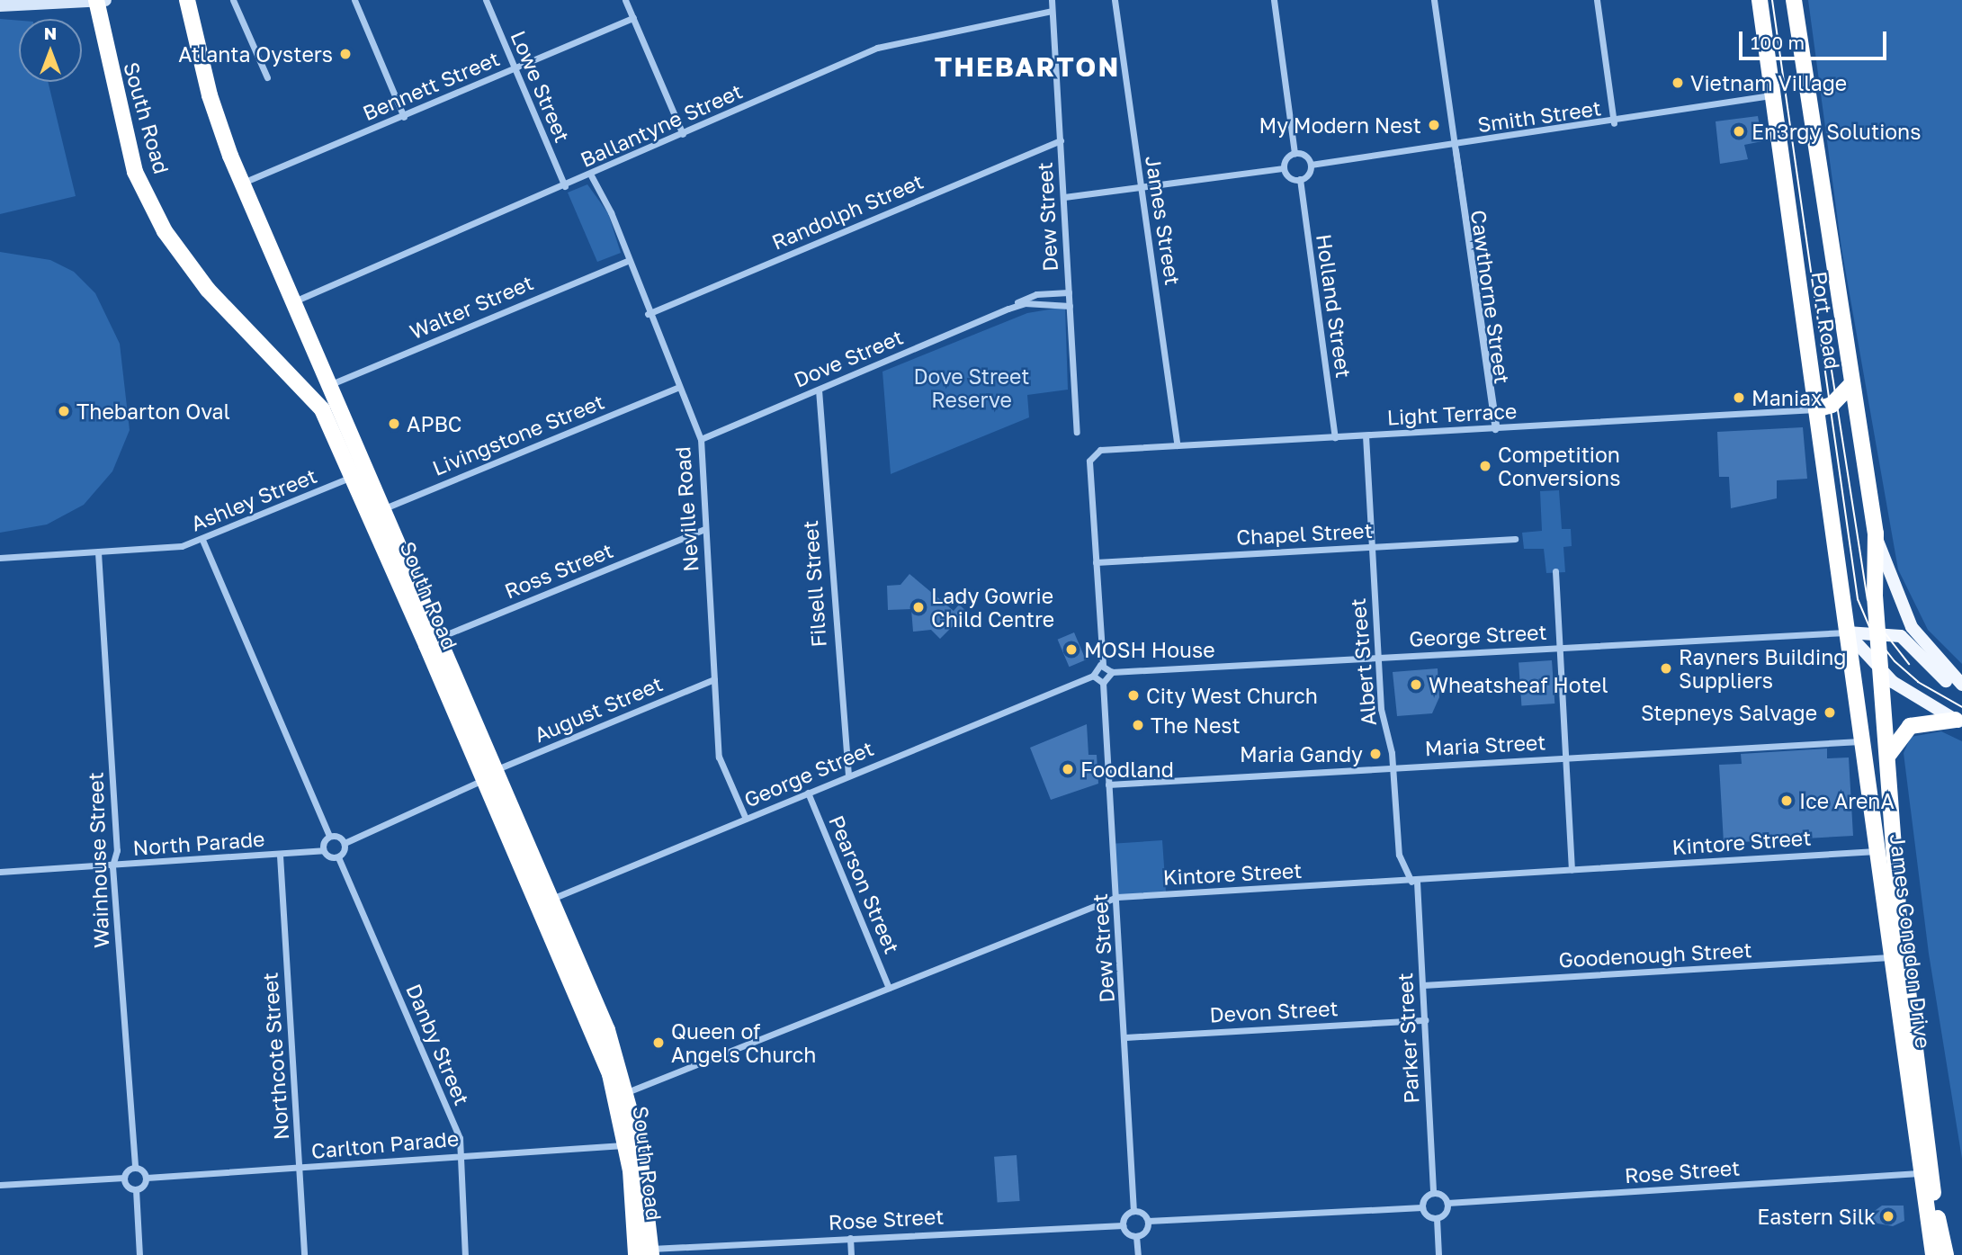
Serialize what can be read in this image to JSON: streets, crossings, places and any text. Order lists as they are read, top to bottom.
{
  "streets": {
    "highway": ["South Road", "Port Road", "James Congdon Drive"],
    "street": [
      "Bennett Street",
      "Lowe Street",
      "Smith Street",
      "Ballantyne Street",
      "Randolph Street",
      "Dew Street",
      "James Street",
      "Cawthorne Street",
      "Holland Street",
      "Walter Street",
      "Dove Street",
      "Light Terrace",
      "Livingstone Street",
      "Ashley Street",
      "Neville Road",
      "Chapel Street",
      "Ross Street",
      "Filsell Street",
      "George Street",
      "Albert Street",
      "August Street",
      "Maria Street",
      "Kintore Street",
      "North Parade",
      "Wainhouse Street",
      "Pearson Street",
      "Goodenough Street",
      "Devon Street",
      "Parker Street",
      "Danby Street",
      "Northcote Street",
      "Carlton Parade",
      "Rose Street"
    ]
  },
  "crossings": [
    ["Bennett Street", "Lowe Street"],
    ["Bennett Street", "South Road"],
    ["Lowe Street", "Ballantyne Street"],
    ["Smith Street", "Cawthorne Street"],
    ["Smith Street", "Port Road"],
    ["South Road", "Ballantyne Street"],
    ["South Road", "Walter Street"],
    ["South Road", "Livingstone Street"],
    ["South Road", "Ashley Street"],
    ["South Road", "Ross Street"],
    ["South Road", "George Street"],
    ["South Road", "August Street"],
    ["South Road", "Kintore Street"],
    ["South Road", "Carlton Parade"],
    ["South Road", "Rose Street"],
    ["Ballantyne Street", "Dew Street"],
    ["Ballantyne Street", "Neville Road"],
    ["Randolph Street", "Dew Street"],
    ["Randolph Street", "Neville Road"],
    ["Dew Street", "Dove Street"],
    ["Dew Street", "Maria Street"],
    ["Dew Street", "Kintore Street"],
    ["Dew Street", "Devon Street"],
    ["James Street", "Light Terrace"],
    ["Cawthorne Street", "Light Terrace"],
    ["Holland Street", "Light Terrace"],
    ["Walter Street", "Neville Road"],
    ["Port Road", "Light Terrace"],
    ["Port Road", "George Street"],
    ["Port Road", "James Congdon Drive"],
    ["Dove Street", "Neville Road"],
    ["Dove Street", "Filsell Street"],
    ["Light Terrace", "Chapel Street"],
    ["Light Terrace", "Albert Street"],
    ["Livingstone Street", "Neville Road"],
    ["Ashley Street", "Wainhouse Street"],
    ["Neville Road", "Ross Street"],
    ["Neville Road", "George Street"],
    ["Neville Road", "August Street"],
    ["Chapel Street", "Albert Street"],
    ["Filsell Street", "George Street"],
    ["George Street", "Albert Street"],
    ["George Street", "Pearson Street"],
    ["George Street", "James Congdon Drive"],
    ["Albert Street", "Maria Street"],
    ["Albert Street", "Kintore Street"],
    ["Albert Street", "Parker Street"],
    ["Maria Street", "James Congdon Drive"],
    ["Kintore Street", "Pearson Street"],
    ["Kintore Street", "James Congdon Drive"],
    ["Kintore Street", "Parker Street"],
    ["North Parade", "Wainhouse Street"],
    ["North Parade", "Northcote Street"],
    ["James Congdon Drive", "Goodenough Street"],
    ["James Congdon Drive", "Rose Street"],
    ["Goodenough Street", "Parker Street"],
    ["Devon Street", "Parker Street"],
    ["Danby Street", "Carlton Parade"],
    ["Northcote Street", "Carlton Parade"]
  ],
  "districts": ["THEBARTON"],
  "parks": ["Dove Street Reserve"],
  "places": [
    "Atlanta Oysters",
    "Vietnam Village",
    "My Modern Nest",
    "En3rgy Solutions",
    "Maniax",
    "Thebarton Oval",
    "APBC",
    "Competition Conversions",
    "Lady Gowrie Child Centre",
    "MOSH House",
    "Rayners Building Suppliers",
    "Wheatsheaf Hotel",
    "City West Church",
    "Stepneys Salvage",
    "The Nest",
    "Maria Gandy",
    "Foodland",
    "Ice ArenA",
    "Queen of Angels Church",
    "Eastern Silk"
  ],
  "scale_bar": "100 m",
  "north": "top"
}
